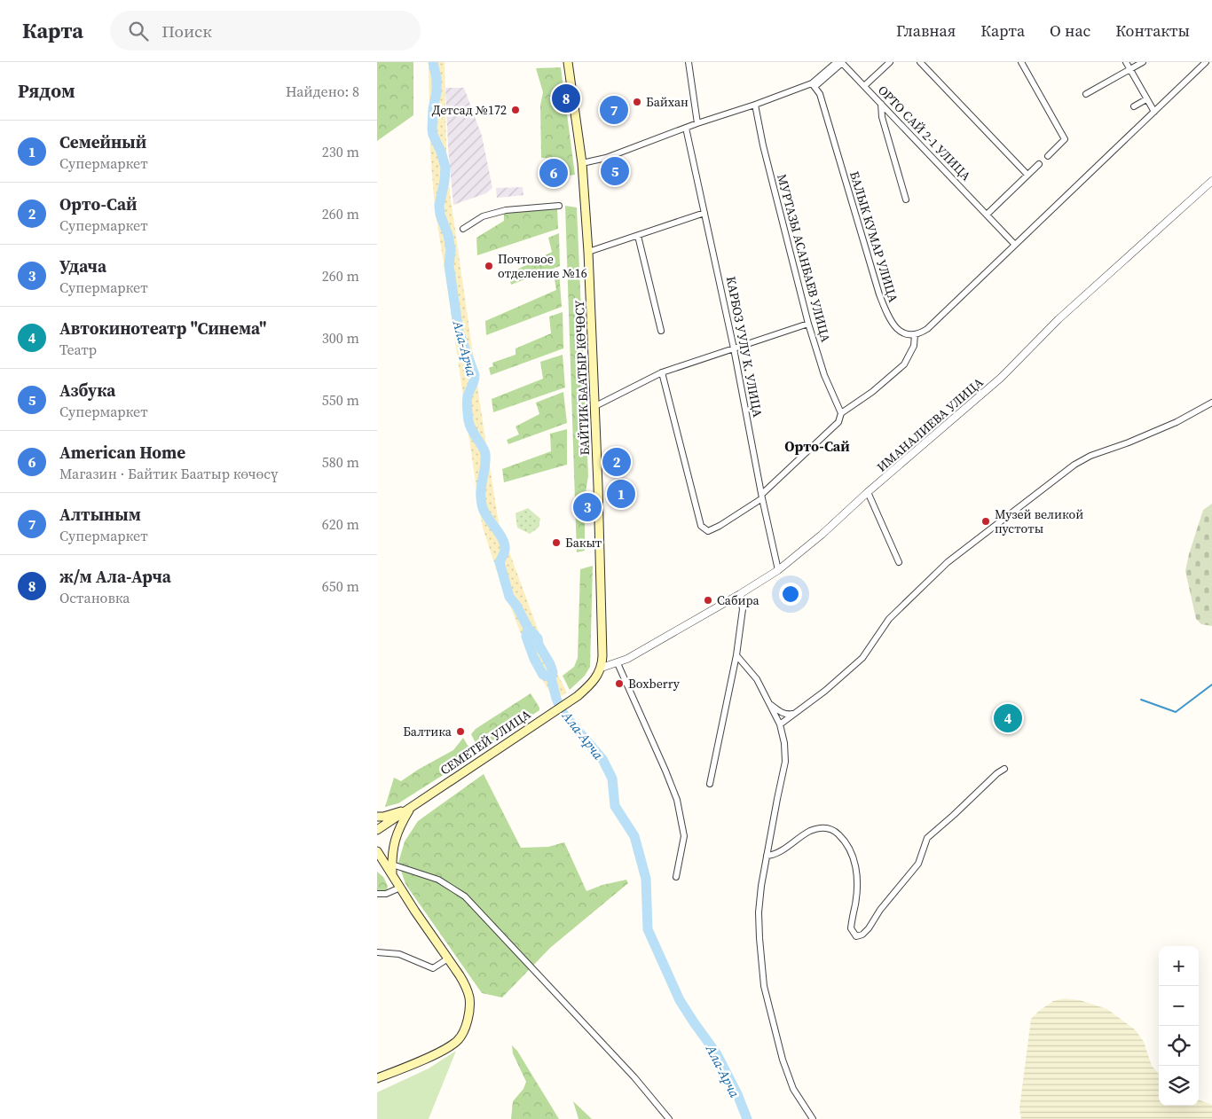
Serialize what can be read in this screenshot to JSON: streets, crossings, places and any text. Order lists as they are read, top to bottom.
{
  "streets": {
    "main road": ["БАЙТИК БААТЫР КӨЧӨСҮ", "СЕМЕТЕЙ УЛИЦА"],
    "street": [
      "ОРТО САЙ 2-1 УЛИЦА",
      "БАЛЫК КУМАР УЛИЦА",
      "МУРТАЗЫ АСАНБАЕВ УЛИЦА",
      "КАРБОЗ УУЛУ К. УЛИЦА",
      "ИМАНАЛИЕВА УЛИЦА"
    ]
  },
  "crossings": [
    ["ОРТО САЙ 2-1 УЛИЦА", "БАЛЫК КУМАР УЛИЦА"],
    ["КАРБОЗ УУЛУ К. УЛИЦА", "ИМАНАЛИЕВА УЛИЦА"],
    ["БАЙТИК БААТЫР КӨЧӨСҮ", "ИМАНАЛИЕВА УЛИЦА"],
    ["БАЙТИК БААТЫР КӨЧӨСҮ", "СЕМЕТЕЙ УЛИЦА"],
    ["ИМАНАЛИЕВА УЛИЦА", "СЕМЕТЕЙ УЛИЦА"]
  ],
  "districts": ["Орто-Сай"],
  "water": ["Ала-Арча"],
  "places": [
    "Байхан",
    "Детсад №172",
    "Почтовое отделение №16",
    "Музей великой пустоты",
    "Бакыт",
    "Сабира",
    "Boxberry",
    "Балтика"
  ],
  "page": {
    "header": "Карта",
    "search": "Поиск",
    "nav": [
      "Главная",
      "Карта",
      "О нас",
      "Контакты"
    ],
    "heading": ["Рядом", "Найдено: 8"],
    "pins": [
      "8",
      "7",
      "5",
      "6",
      "2",
      "1",
      "3",
      "4"
    ],
    "list": [
      {
        "mark": "1",
        "name": "Семейный",
        "note": "Супермаркет",
        "value": "230 m"
      },
      {
        "mark": "2",
        "name": "Орто-Сай",
        "note": "Супермаркет",
        "value": "260 m"
      },
      {
        "mark": "3",
        "name": "Удача",
        "note": "Супермаркет",
        "value": "260 m"
      },
      {
        "mark": "4",
        "name": "Автокинотеатр \"Синема\"",
        "note": "Театр",
        "value": "300 m"
      },
      {
        "mark": "5",
        "name": "Азбука",
        "note": "Супермаркет",
        "value": "550 m"
      },
      {
        "mark": "6",
        "name": "American Home",
        "note": "Магазин · Байтик Баатыр көчөсү",
        "value": "580 m"
      },
      {
        "mark": "7",
        "name": "Алтыным",
        "note": "Супермаркет",
        "value": "620 m"
      },
      {
        "mark": "8",
        "name": "ж/м Ала-Арча",
        "note": "Остановка",
        "value": "650 m"
      }
    ],
    "map_buttons": ["+", "−"]
  }
}
